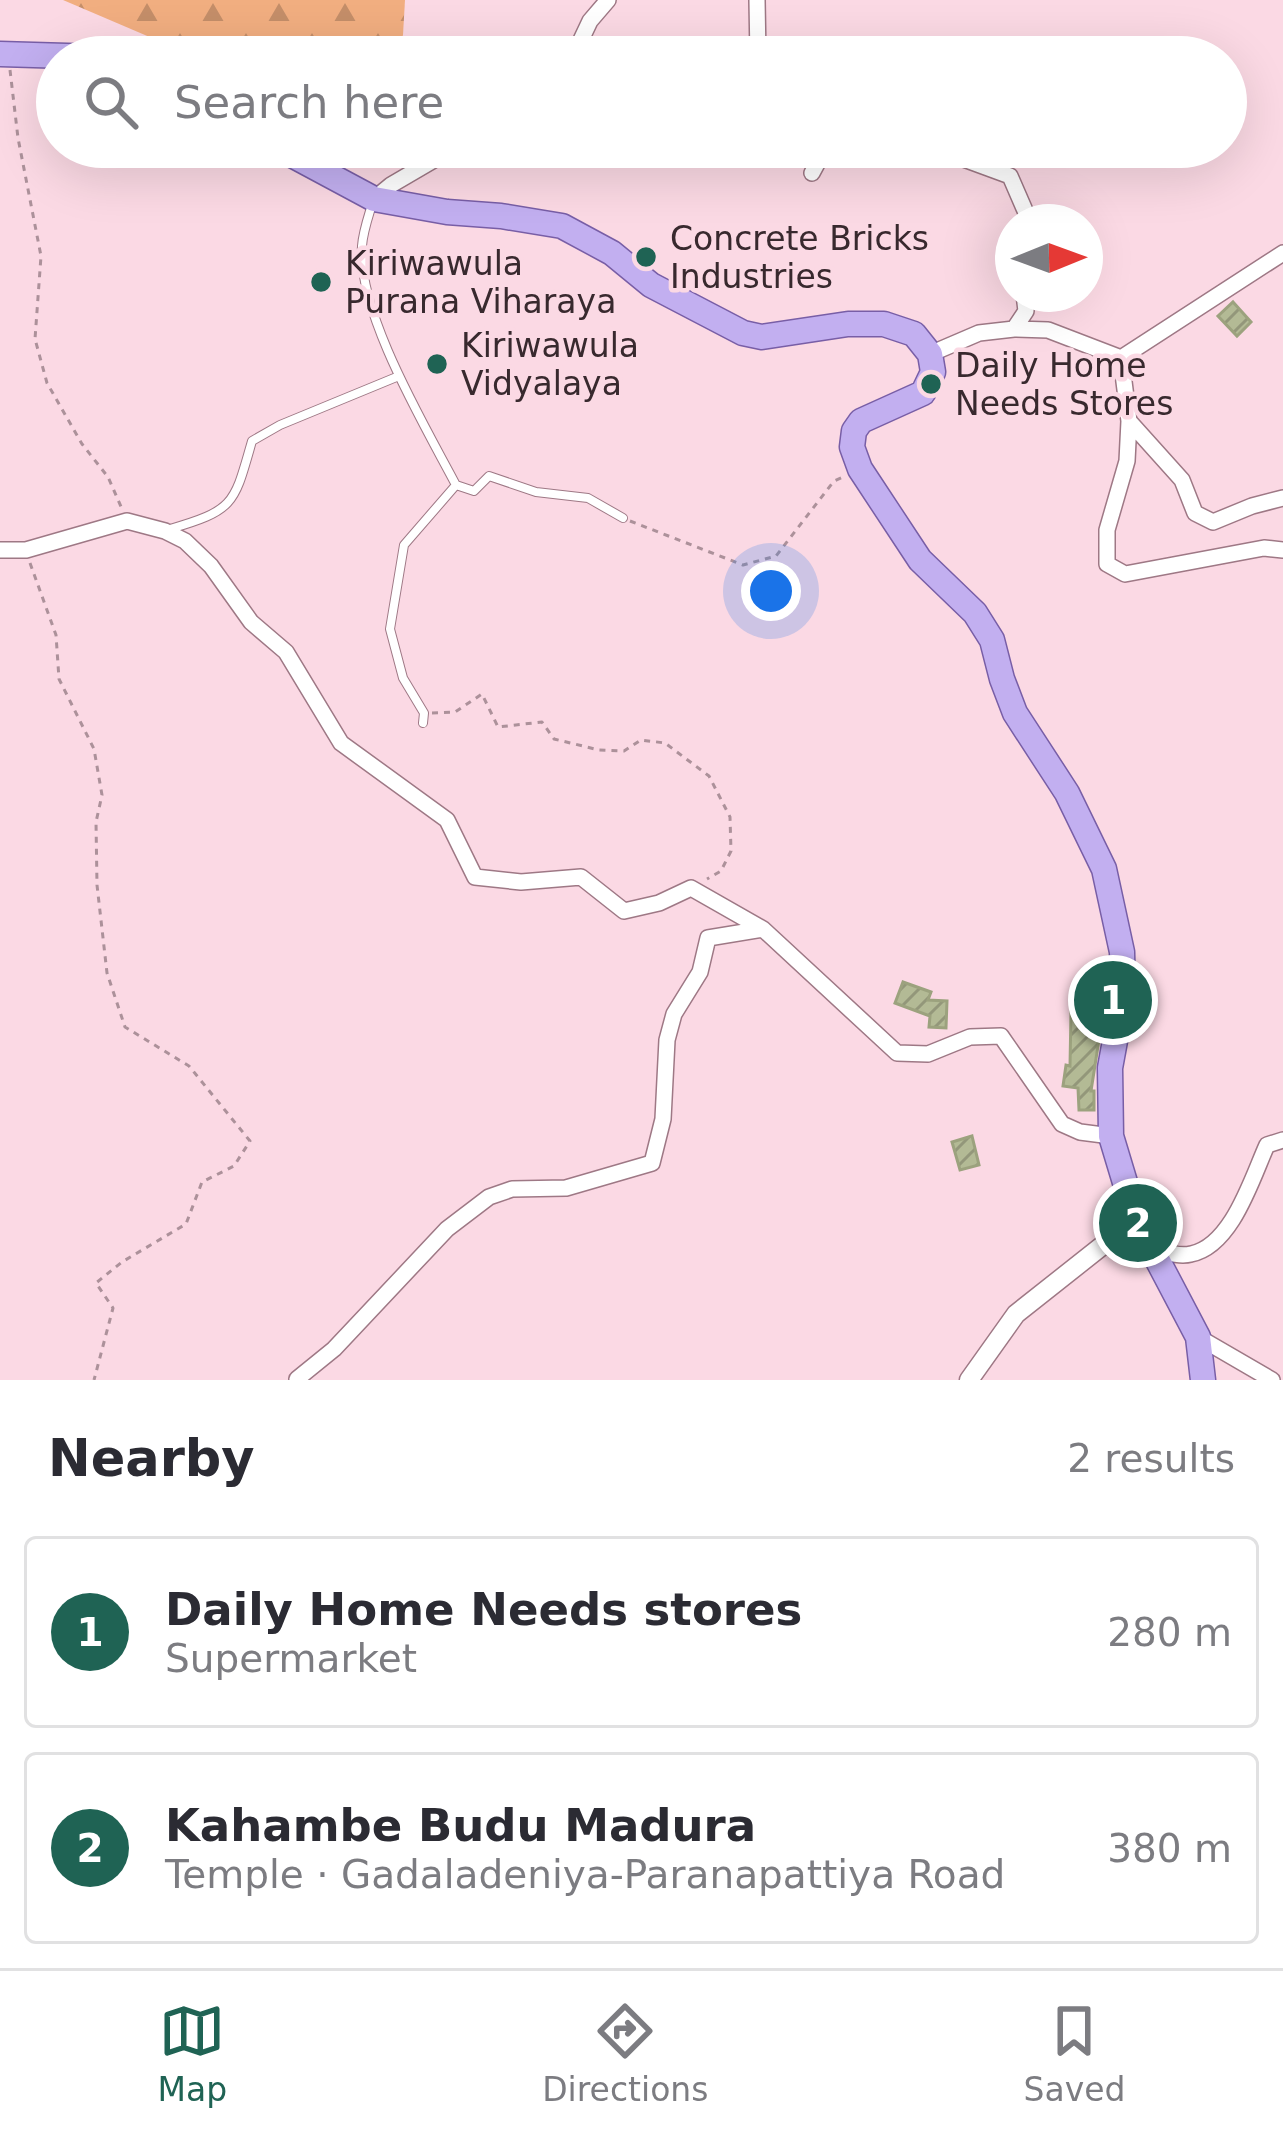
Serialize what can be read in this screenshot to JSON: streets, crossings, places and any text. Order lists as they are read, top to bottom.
{
  "places": [
    "Concrete Bricks Industries",
    "Kiriwawula Purana Viharaya",
    "Kiriwawula Vidyalaya",
    "Daily Home Needs Stores"
  ],
  "north": "right",
  "page": {
    "search": "Search here",
    "pins": ["1", "2"],
    "heading": ["Nearby", "2 results"],
    "list": [
      {
        "mark": "1",
        "name": "Daily Home Needs stores",
        "note": "Supermarket",
        "value": "280 m"
      },
      {
        "mark": "2",
        "name": "Kahambe Budu Madura",
        "note": "Temple · Gadaladeniya-Paranapattiya Road",
        "value": "380 m"
      }
    ],
    "nav": ["Map", "Directions", "Saved"]
  }
}
